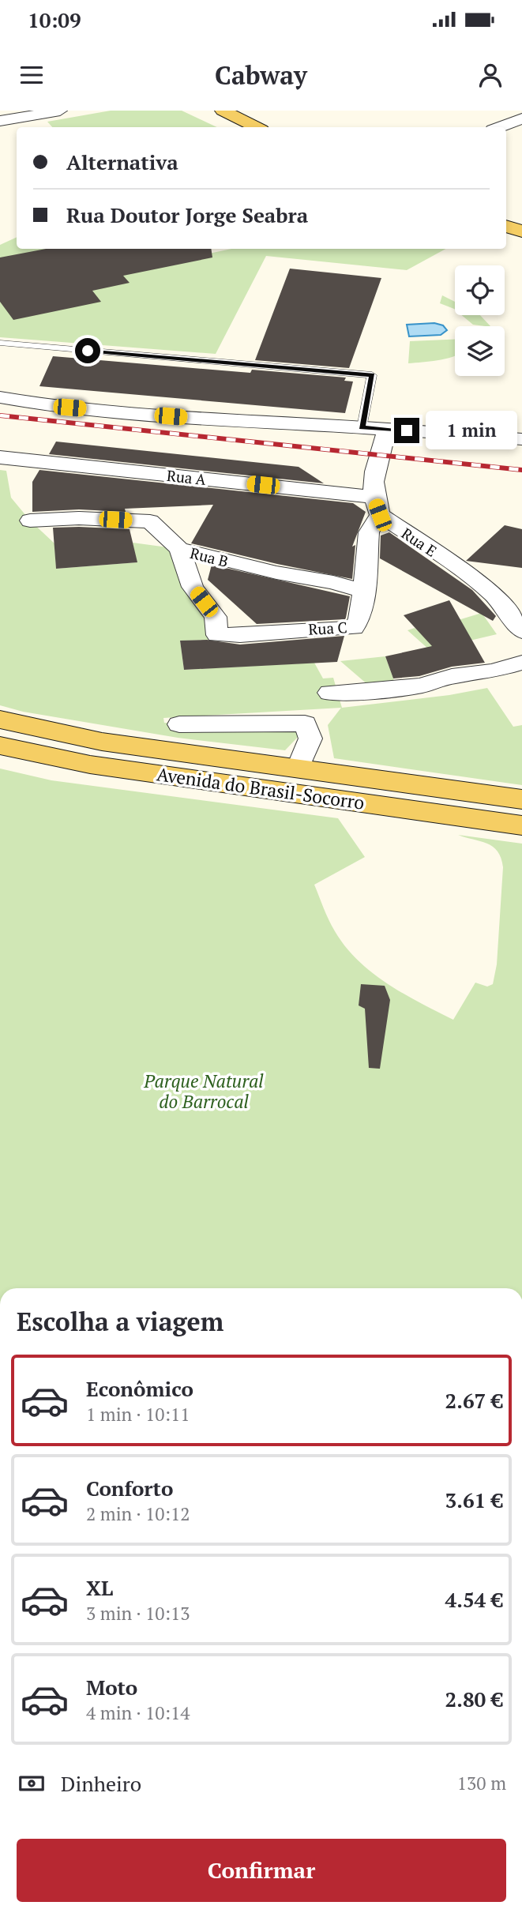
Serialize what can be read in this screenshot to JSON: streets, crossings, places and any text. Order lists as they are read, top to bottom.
{
  "streets": {
    "main road": ["Avenida do Brasil-Socorro"],
    "street": [
      "Rua A",
      "Rua E",
      "Rua B",
      "Rua C"
    ]
  },
  "crossings": [
    ["Rua A", "Rua E"],
    ["Rua A", "Rua C"],
    ["Rua E", "Rua C"],
    ["Rua B", "Rua C"]
  ],
  "parks": ["Parque Natural do Barrocal"],
  "page": {
    "status": "10:09",
    "header": "Cabway",
    "banner": ["Alternativa", "Rua Doutor Jorge Seabra"],
    "bubble": "1 min",
    "heading": "Escolha a viagem",
    "list": [
      {
        "name": "Econômico",
        "note": "1 min · 10:11",
        "value": "2.67 €"
      },
      {
        "name": "Conforto",
        "note": "2 min · 10:12",
        "value": "3.61 €"
      },
      {
        "name": "XL",
        "note": "3 min · 10:13",
        "value": "4.54 €"
      },
      {
        "name": "Moto",
        "note": "4 min · 10:14",
        "value": "2.80 €"
      }
    ],
    "pay": ["Dinheiro", "130 m"],
    "buttons": "Confirmar"
  }
}
